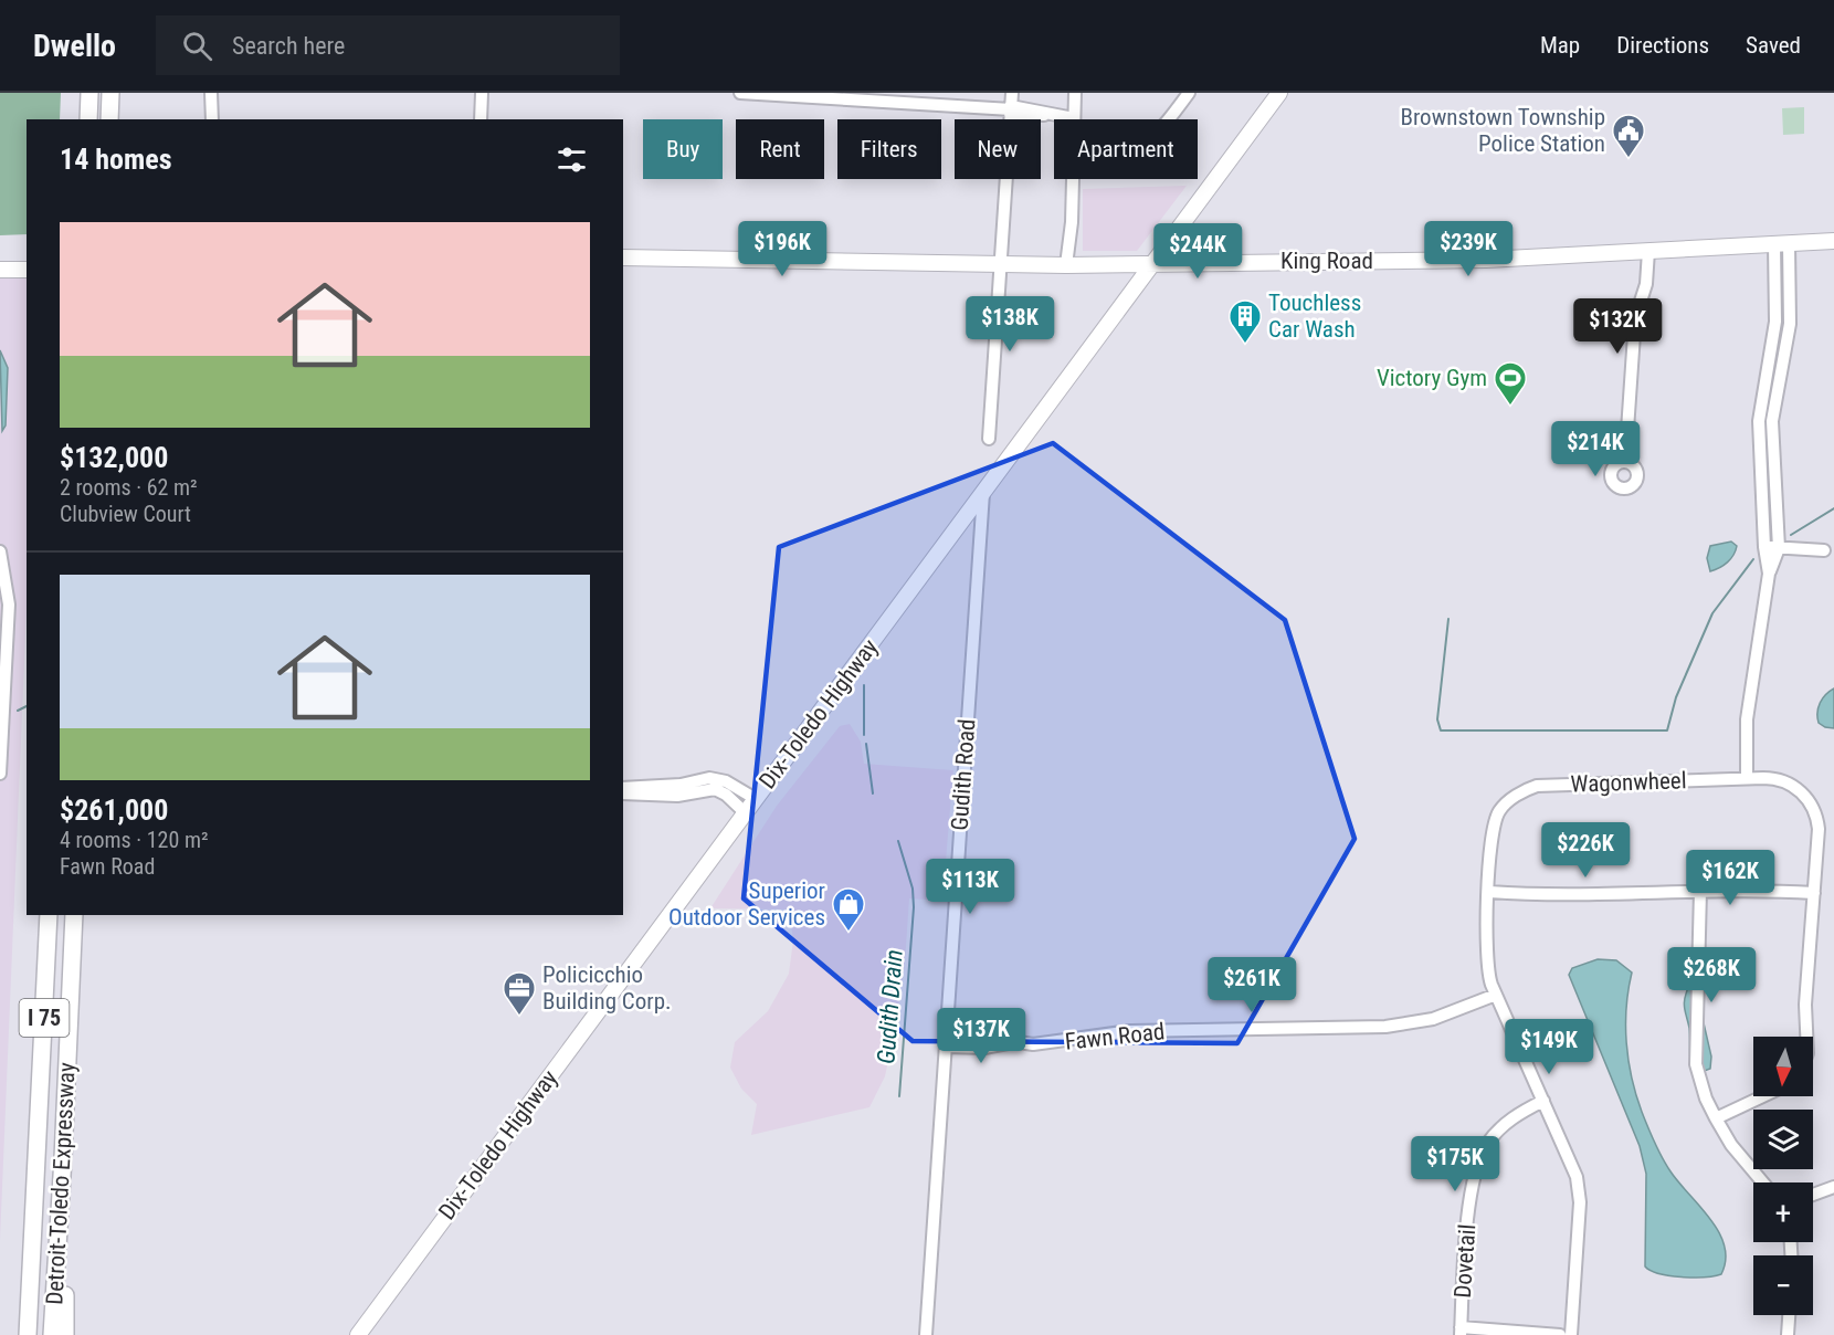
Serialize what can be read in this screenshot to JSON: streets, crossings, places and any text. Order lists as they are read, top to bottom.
{
  "streets": {
    "highway": ["I 75", "Detroit-Toledo Expressway"],
    "main road": ["King Road", "Dix-Toledo Highway"],
    "street": [
      "Gudith Road",
      "Wagonwheel",
      "Fawn Road",
      "Dovetail"
    ]
  },
  "crossings": [
    ["King Road", "Dix-Toledo Highway"],
    ["Dix-Toledo Highway", "Gudith Road"],
    ["Gudith Road", "Fawn Road"]
  ],
  "water": ["Gudith Drain"],
  "places": {
    "public building": ["Brownstown Township Police Station"],
    "building": ["Touchless Car Wash"],
    "sports": ["Victory Gym"],
    "shop": ["Superior Outdoor Services"],
    "office": ["Policicchio Building Corp."]
  },
  "north": "bottom",
  "page": {
    "header": "Dwello",
    "search": "Search here",
    "nav": ["Map", "Directions", "Saved"],
    "chip": [
      "Buy",
      "Rent",
      "Filters",
      "New",
      "Apartment"
    ],
    "heading": "14 homes",
    "list": [
      {
        "name": "$132,000",
        "note": "2 rooms · 62 m² · Clubview Court"
      },
      {
        "name": "$261,000",
        "note": "4 rooms · 120 m² · Fawn Road"
      }
    ],
    "price": [
      "$196K",
      "$239K",
      "$244K",
      "$138K",
      "$132K",
      "$214K",
      "$226K",
      "$162K",
      "$113K",
      "$268K",
      "$261K",
      "$137K",
      "$149K",
      "$175K"
    ],
    "map_buttons": ["+", "−"]
  }
}
